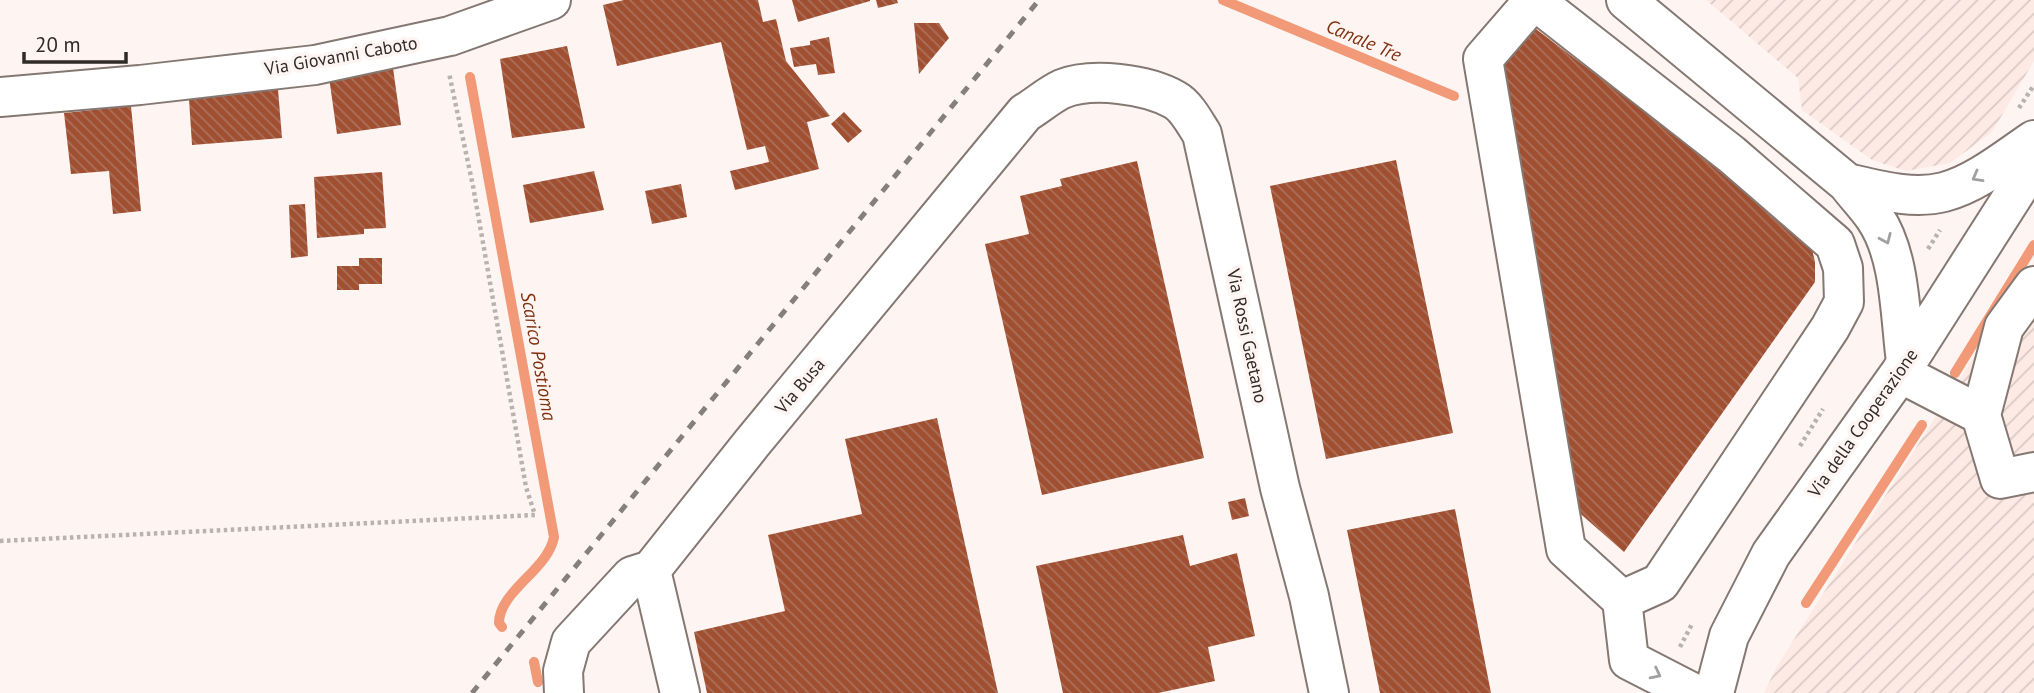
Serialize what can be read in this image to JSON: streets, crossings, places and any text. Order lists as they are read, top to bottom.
{
  "streets": {
    "street": [
      "Via Giovanni Caboto",
      "Via Rossi Gaetano",
      "Via Busa",
      "Via della Cooperazione"
    ]
  },
  "crossings": [
    ["Via Rossi Gaetano", "Via Busa"]
  ],
  "water": ["Canale Tre", "Scarico Postioma"],
  "scale_bar": "20 m"
}
